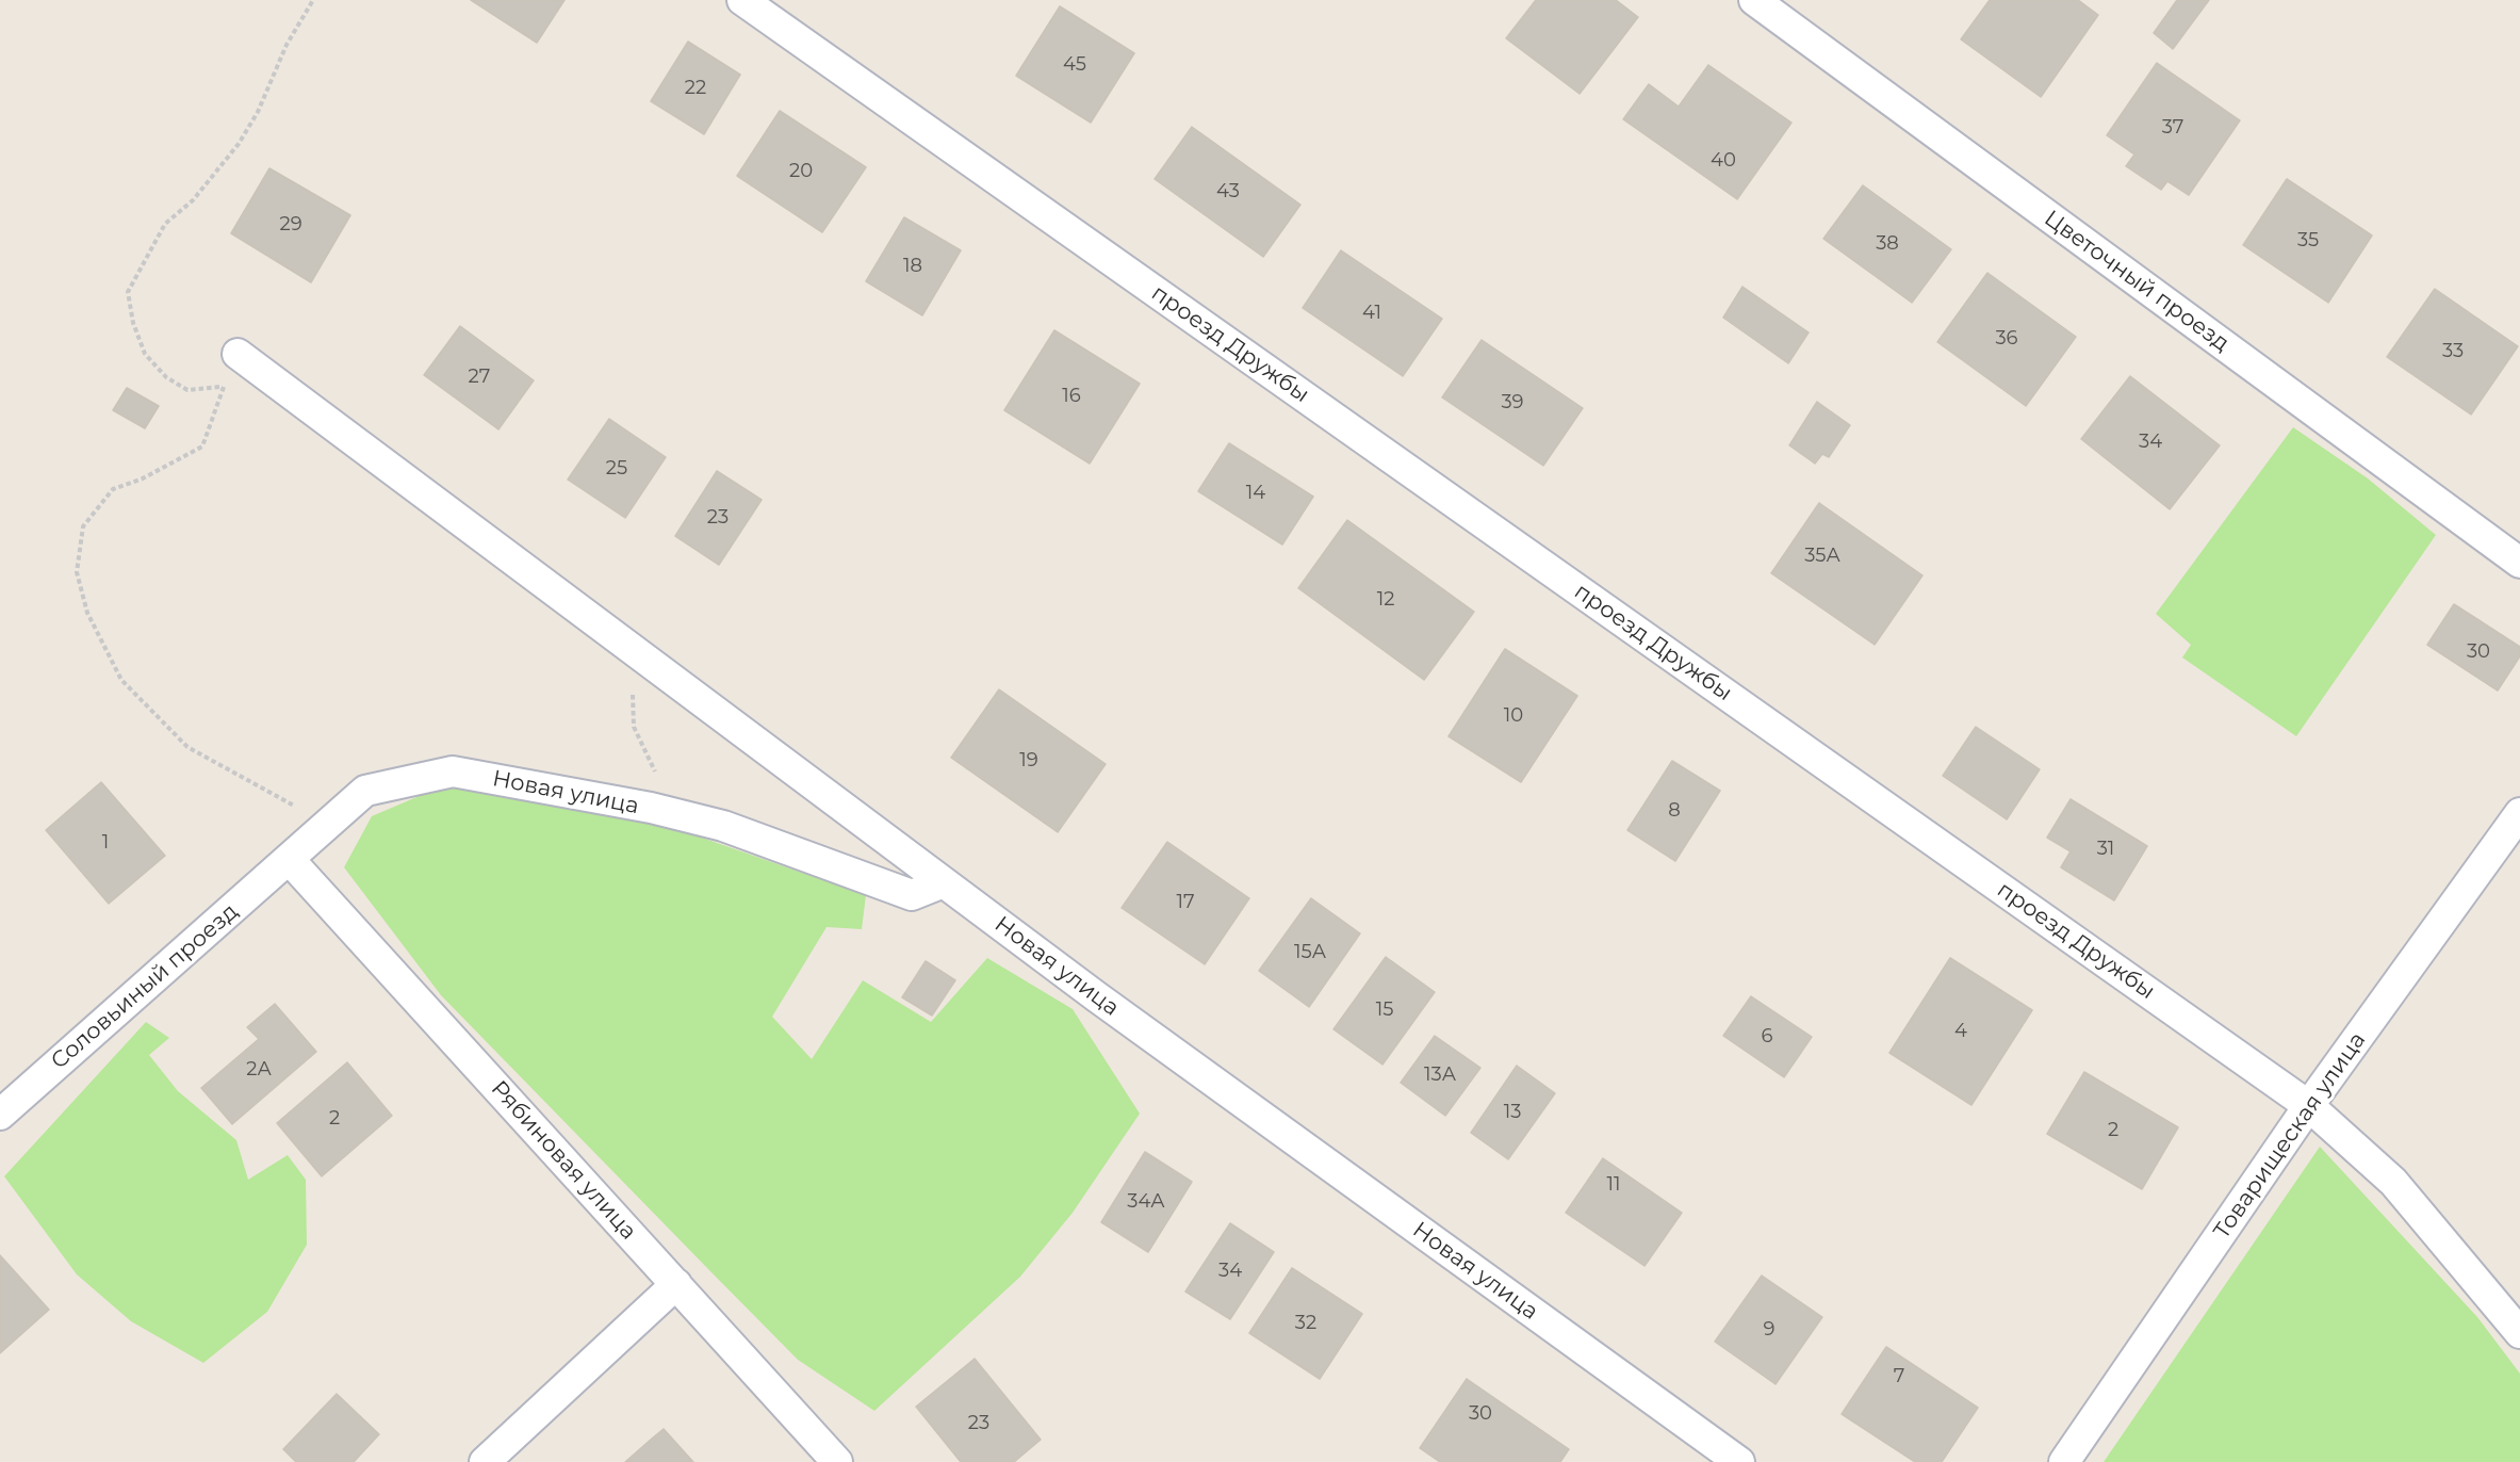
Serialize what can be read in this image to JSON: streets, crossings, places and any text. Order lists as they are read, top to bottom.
{
  "streets": {
    "street": [
      "Цветочный проезд",
      "проезд Дружбы",
      "Новая улица",
      "Соловьиный проезд",
      "Товарищеская улица",
      "Рябиновая улица"
    ]
  },
  "crossings": [
    ["проезд Дружбы", "Товарищеская улица"],
    ["Новая улица", "Соловьиный проезд"],
    ["Новая улица", "Рябиновая улица"],
    ["Соловьиный проезд", "Рябиновая улица"]
  ],
  "house_numbers": [
    "45",
    "22",
    "37",
    "40",
    "20",
    "43",
    "29",
    "35",
    "38",
    "18",
    "41",
    "36",
    "33",
    "27",
    "16",
    "39",
    "34",
    "25",
    "14",
    "23",
    "35А",
    "12",
    "30",
    "10",
    "19",
    "8",
    "1",
    "31",
    "17",
    "15А",
    "15",
    "4",
    "6",
    "2А",
    "13А",
    "13",
    "2",
    "2",
    "11",
    "34А",
    "34",
    "32",
    "9",
    "7",
    "30",
    "23"
  ]
}
